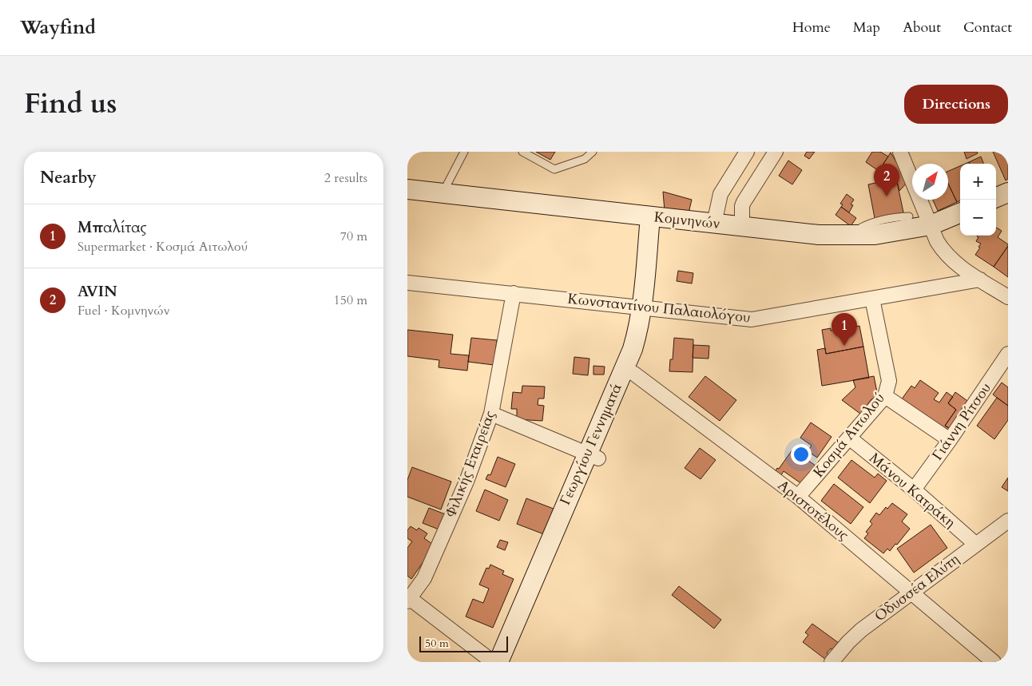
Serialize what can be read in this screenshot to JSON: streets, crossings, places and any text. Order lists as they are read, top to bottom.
{
  "streets": {
    "street": [
      "Κομνηνών",
      "Κωνσταντίνου Παλαιολόγου",
      "Γιάννη Ρίτσου",
      "Κοσμά Αιτωλού",
      "Γεωργίου Γεννηματά",
      "Φιλικής Εταιρείας",
      "Μάνου Κατράκη",
      "Αριστοτέλους",
      "Οδυσσέα Ελύτη"
    ]
  },
  "crossings": [
    ["Κομνηνών", "Γεωργίου Γεννηματά"],
    ["Κωνσταντίνου Παλαιολόγου", "Κοσμά Αιτωλού"],
    ["Κωνσταντίνου Παλαιολόγου", "Γεωργίου Γεννηματά"],
    ["Κωνσταντίνου Παλαιολόγου", "Φιλικής Εταιρείας"],
    ["Γιάννη Ρίτσου", "Μάνου Κατράκη"],
    ["Κοσμά Αιτωλού", "Μάνου Κατράκη"],
    ["Κοσμά Αιτωλού", "Αριστοτέλους"],
    ["Γεωργίου Γεννηματά", "Αριστοτέλους"],
    ["Μάνου Κατράκη", "Οδυσσέα Ελύτη"],
    ["Αριστοτέλους", "Οδυσσέα Ελύτη"]
  ],
  "scale_bar": "50 m",
  "north": "top right",
  "page": {
    "header": "Wayfind",
    "nav": [
      "Home",
      "Map",
      "About",
      "Contact"
    ],
    "title": "Find us",
    "buttons": "Directions",
    "heading": ["Nearby", "2 results"],
    "map_buttons": ["+", "−"],
    "pins": ["2", "1"],
    "list": [
      {
        "mark": "1",
        "name": "Μπαλίτας",
        "note": "Supermarket · Κοσμά Αιτωλού",
        "value": "70 m"
      },
      {
        "mark": "2",
        "name": "AVIN",
        "note": "Fuel · Κομνηνών",
        "value": "150 m"
      }
    ],
    "scale": "50 m"
  }
}
